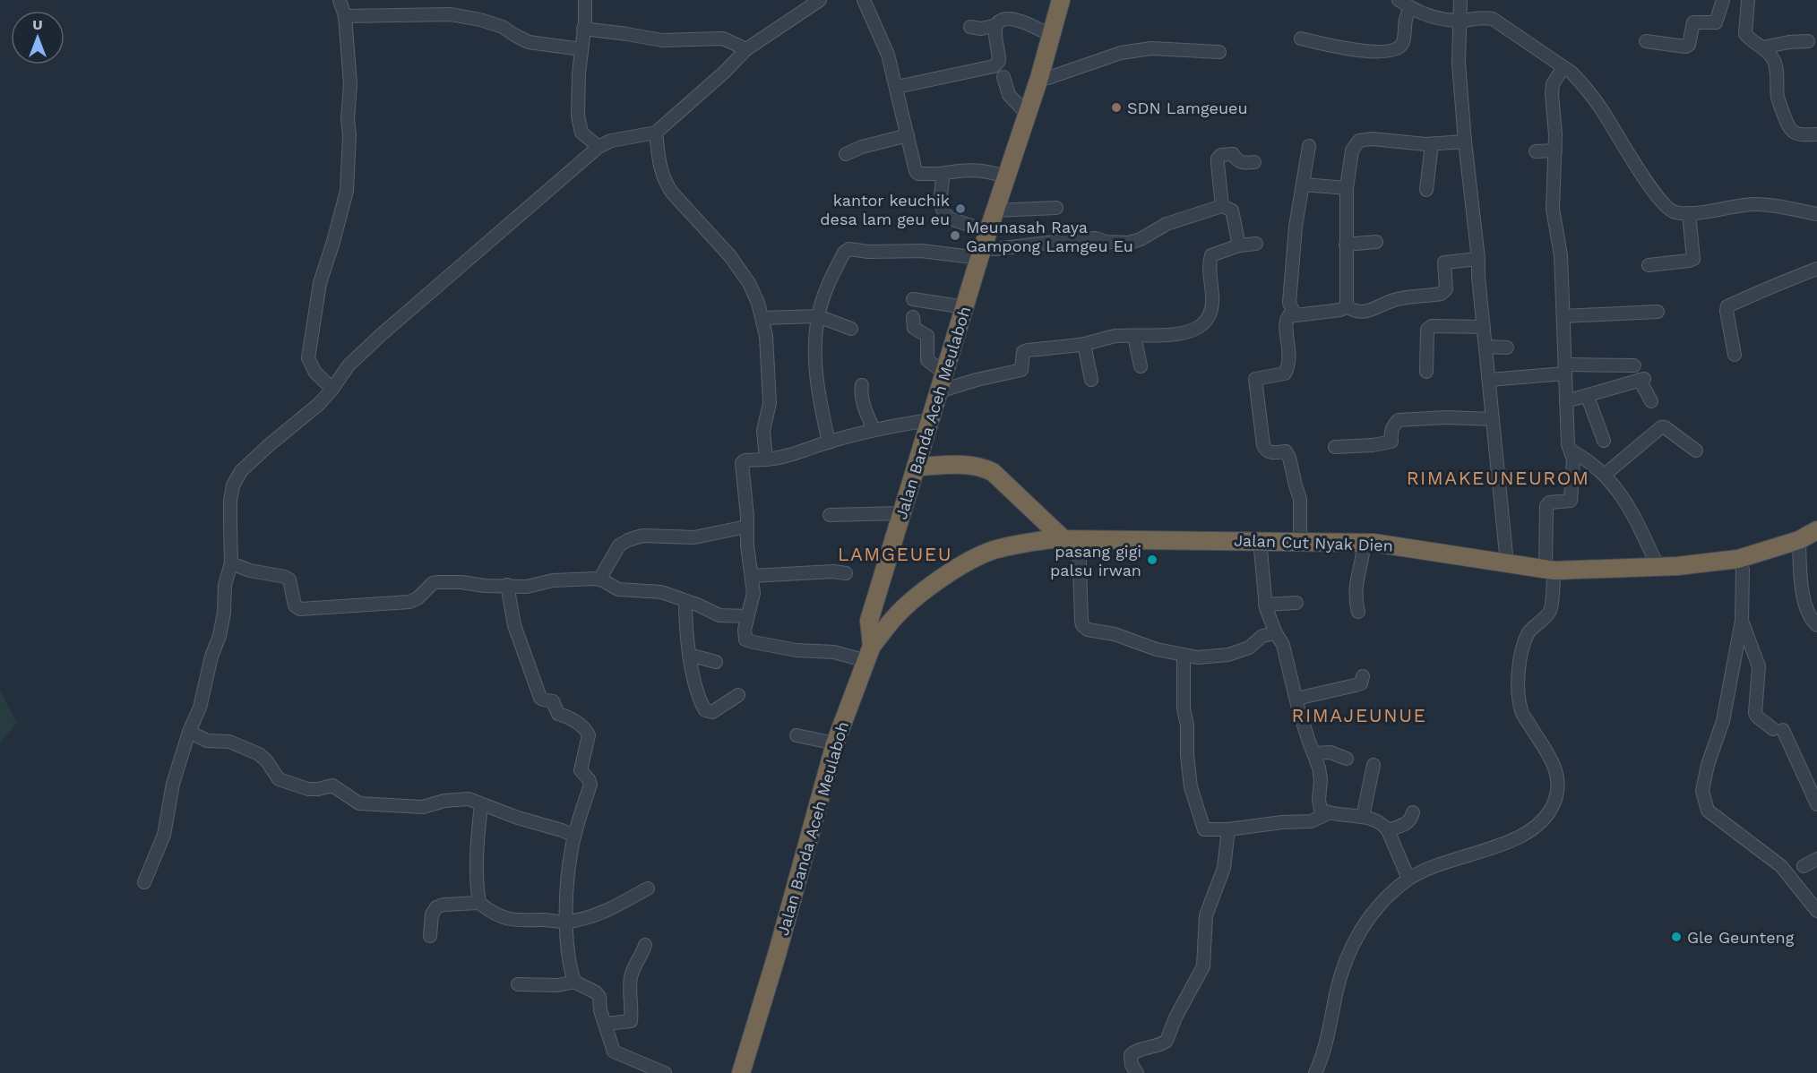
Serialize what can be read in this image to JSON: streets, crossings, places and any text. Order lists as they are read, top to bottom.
{
  "streets": {
    "highway": ["Jalan Banda Aceh Meulaboh", "Jalan Cut Nyak Dien"]
  },
  "crossings": [
    ["Jalan Banda Aceh Meulaboh", "Jalan Cut Nyak Dien"]
  ],
  "districts": ["RIMAKEUNEUROM", "LAMGEUEU", "RIMAJEUNUE"],
  "places": [
    "SDN Lamgeueu",
    "kantor keuchik desa lam geu eu",
    "Meunasah Raya Gampong Lamgeu Eu",
    "pasang gigi palsu irwan",
    "Gle Geunteng"
  ],
  "north": "top"
}
